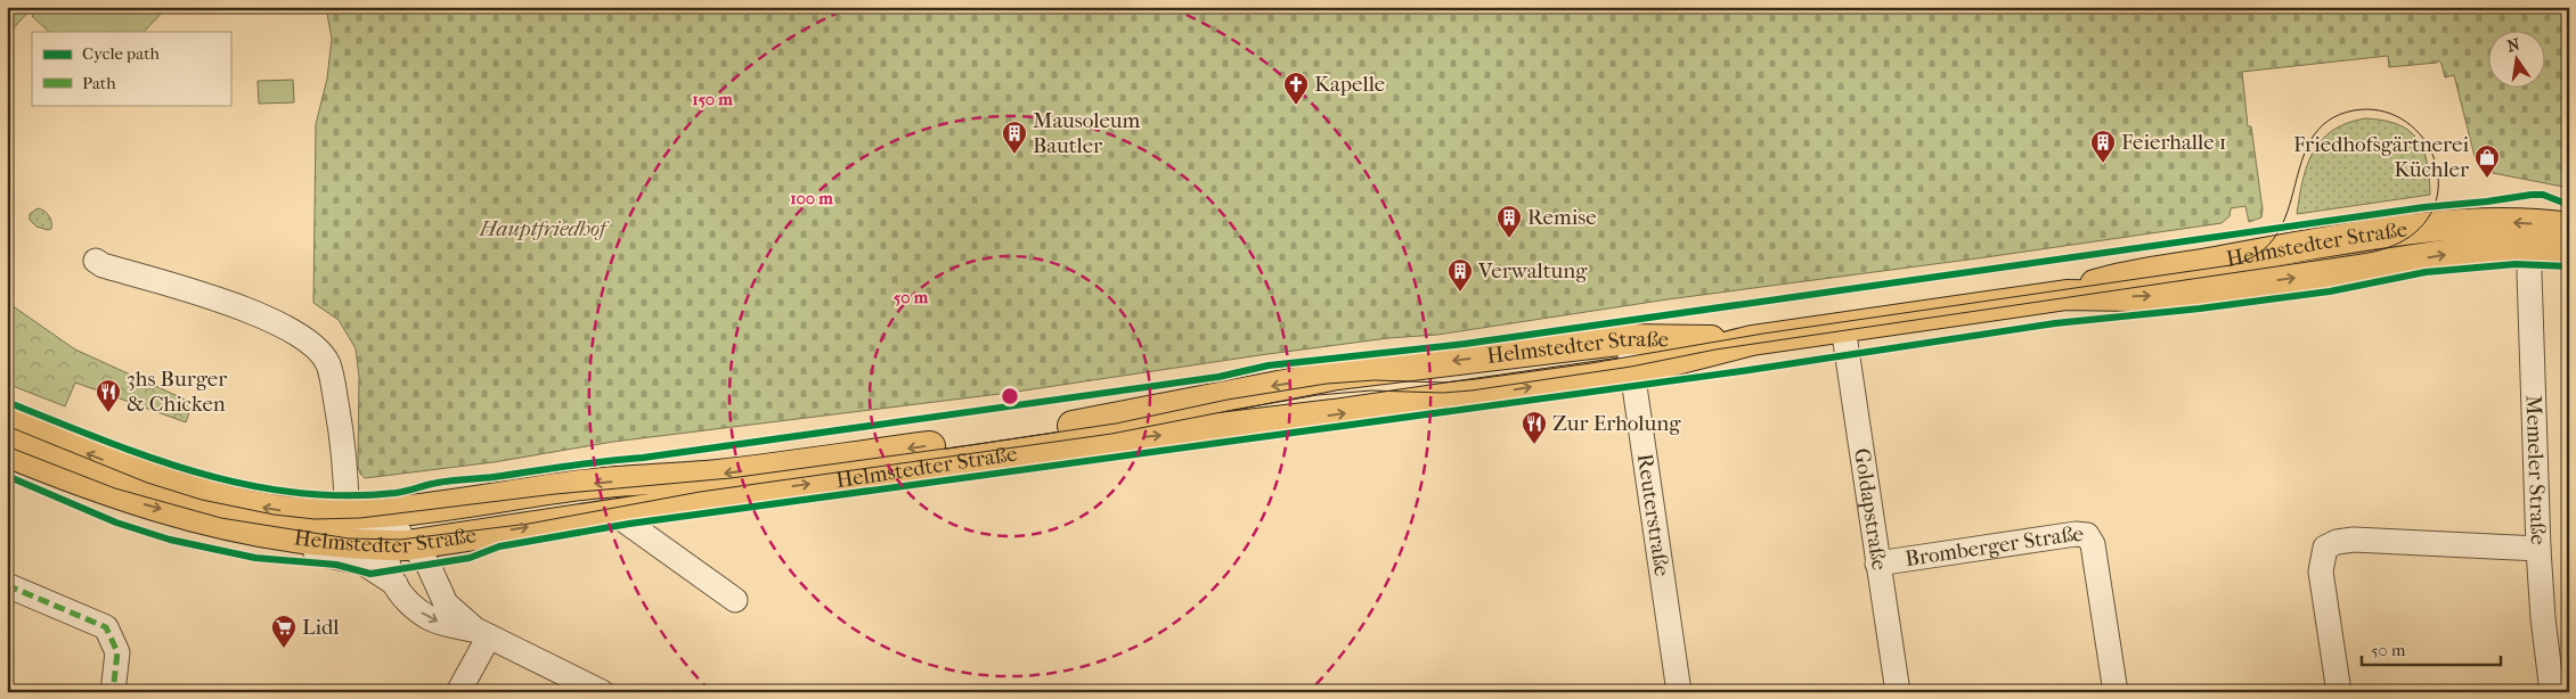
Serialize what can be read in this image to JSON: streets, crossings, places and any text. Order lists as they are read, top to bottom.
{
  "streets": {
    "main road": ["Helmstedter Straße"],
    "street": [
      "Memeler Straße",
      "Goldapstraße",
      "Reuterstraße",
      "Bromberger Straße"
    ]
  },
  "crossings": [
    ["Helmstedter Straße", "Memeler Straße"],
    ["Helmstedter Straße", "Goldapstraße"],
    ["Helmstedter Straße", "Reuterstraße"],
    ["Goldapstraße", "Bromberger Straße"]
  ],
  "parks": ["Hauptfriedhof"],
  "places": {
    "church": ["Kapelle"],
    "building": [
      "Mausoleum Bautler",
      "Feierhalle 1",
      "Remise",
      "Verwaltung"
    ],
    "shop": ["Friedhofsgärtnerei Küchler"],
    "restaurant": ["3hs Burger & Chicken", "Zur Erholung"],
    "supermarket": ["Lidl"]
  },
  "legend": ["Cycle path", "Path"],
  "scale_bar": "50 m",
  "north": "top",
  "rings": ["150 m", "100 m", "50 m"]
}
